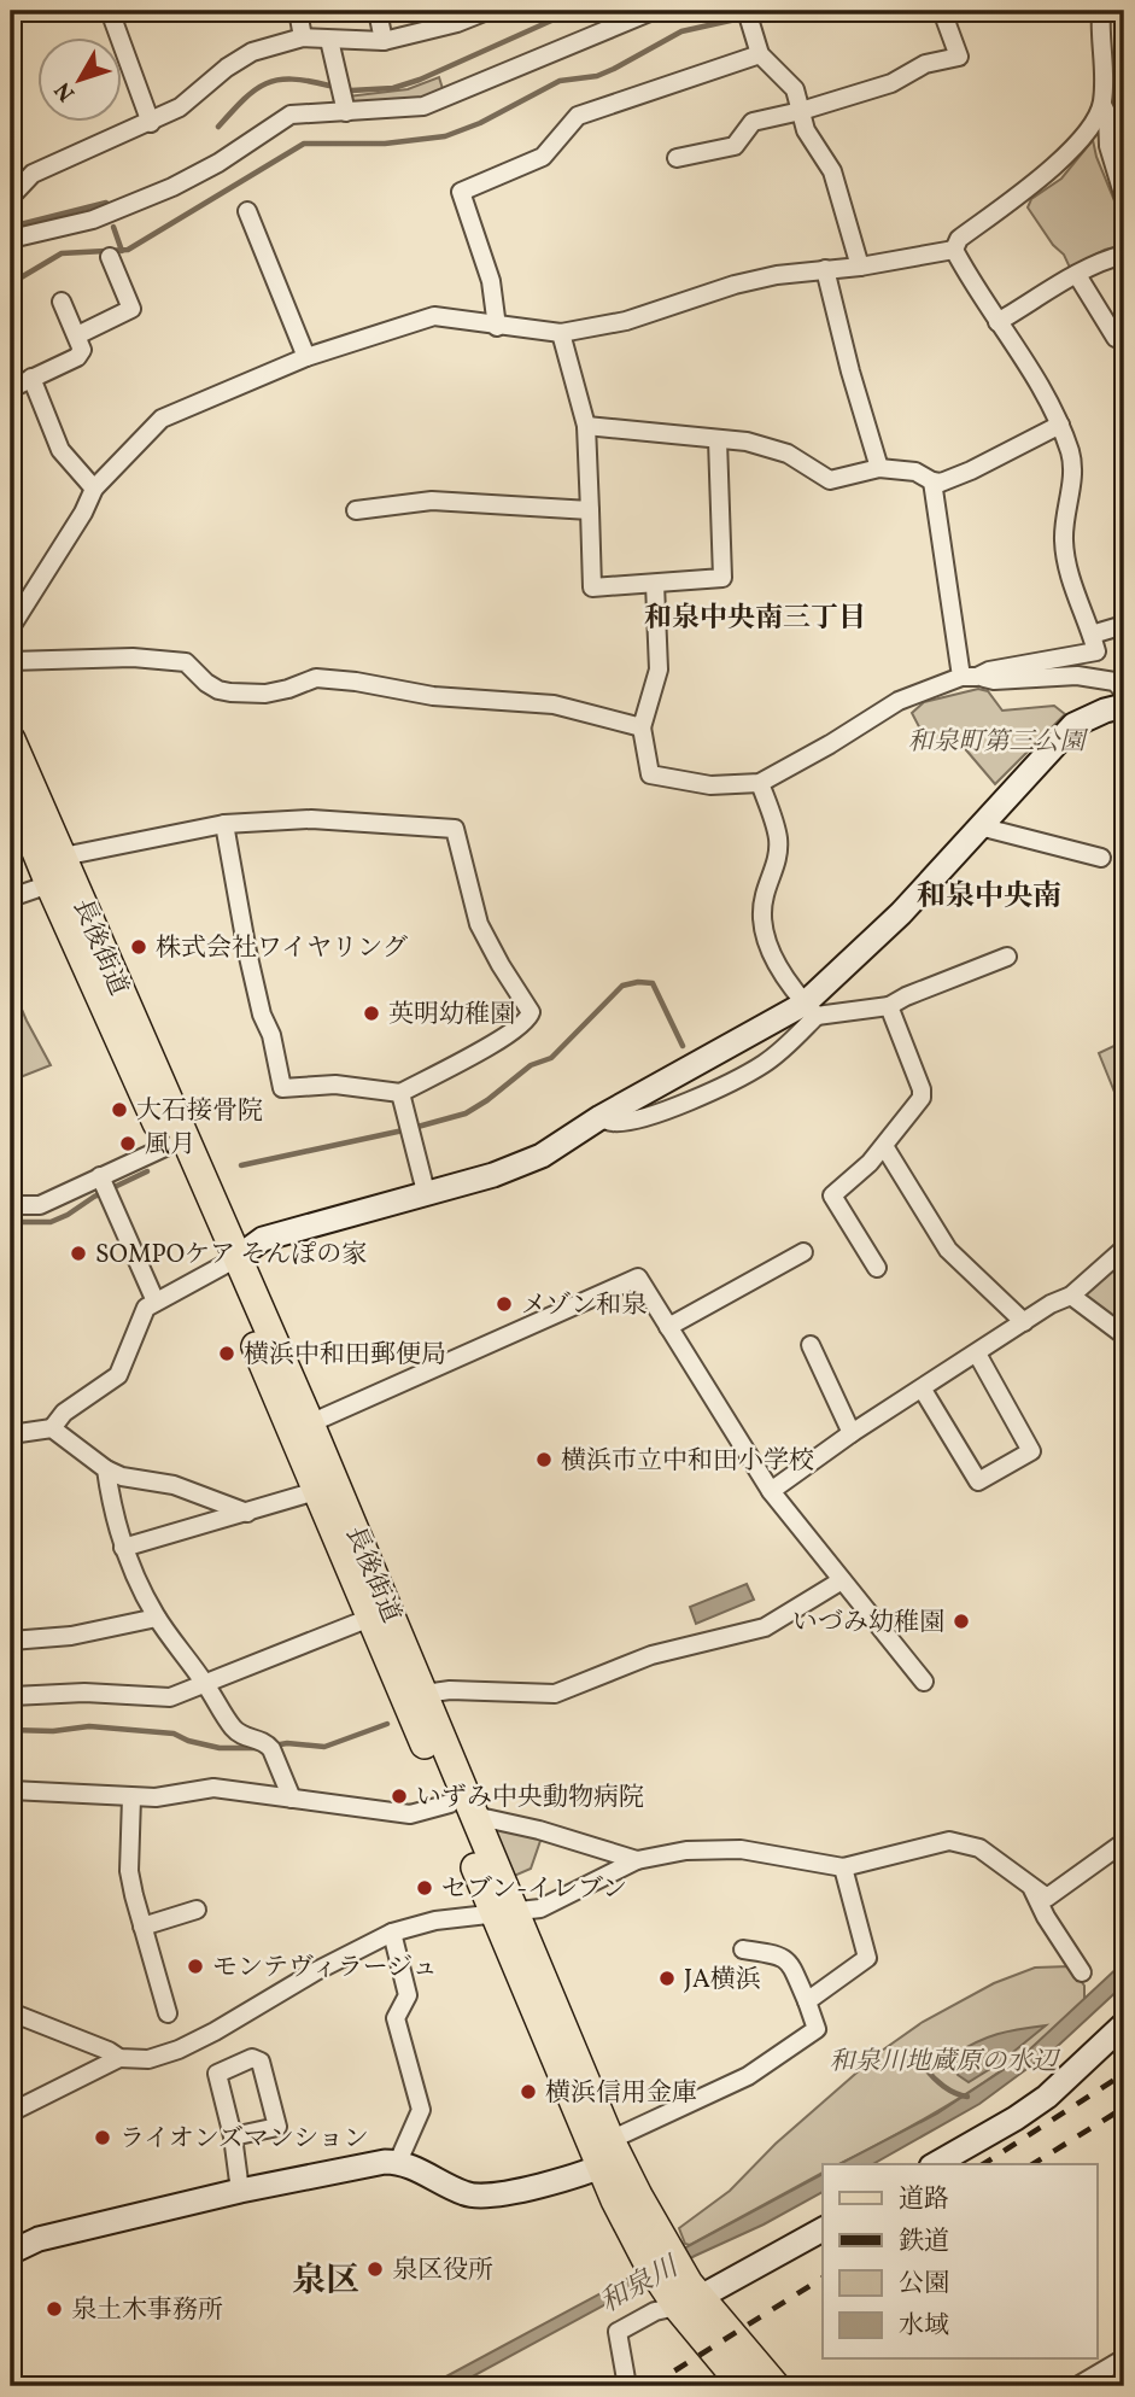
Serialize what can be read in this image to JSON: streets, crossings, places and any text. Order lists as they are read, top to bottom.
{
  "streets": {
    "main road": ["長後街道"]
  },
  "districts": ["和泉中央南三丁目", "和泉中央南", "泉区"],
  "water": ["和泉川"],
  "parks": ["和泉町第三公園", "和泉川地蔵原の水辺"],
  "places": [
    "株式会社ワイヤリング",
    "英明幼稚園",
    "大石接骨院",
    "風月",
    "SOMPOケア そんぽの家",
    "メゾン和泉",
    "横浜中和田郵便局",
    "横浜市立中和田小学校",
    "いづみ幼稚園",
    "いずみ中央動物病院",
    "セブン-イレブン",
    "モンテヴィラージュ",
    "JA横浜",
    "横浜信用金庫",
    "ライオンズマンション",
    "泉区役所",
    "泉土木事務所"
  ],
  "legend": [
    "道路",
    "鉄道",
    "公園",
    "水域"
  ],
  "north": "bottom left"
}
